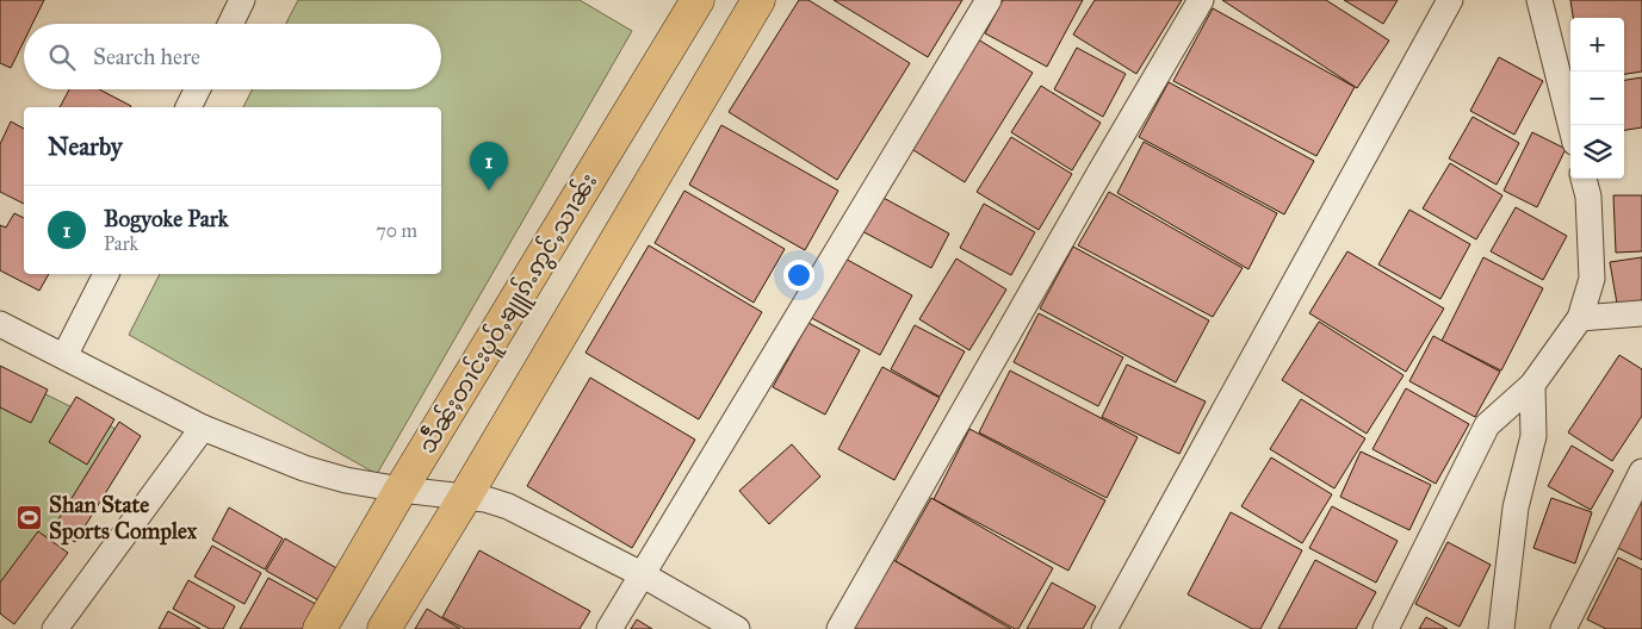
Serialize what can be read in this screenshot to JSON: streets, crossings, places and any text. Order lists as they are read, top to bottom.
{
  "streets": {
    "highway": ["သဵႅၼ်ႈတၢင်းပူဝ်ႇၶျူၵ်ႉဢွင်ႇသၢၼ်း"]
  },
  "places": {
    "sports": ["Shan State Sports Complex"]
  },
  "page": {
    "map_buttons": ["+", "−"],
    "search": "Search here",
    "heading": "Nearby",
    "pins": "1",
    "list": [
      {
        "mark": "1",
        "name": "Bogyoke Park",
        "note": "Park",
        "value": "70 m"
      }
    ]
  }
}
